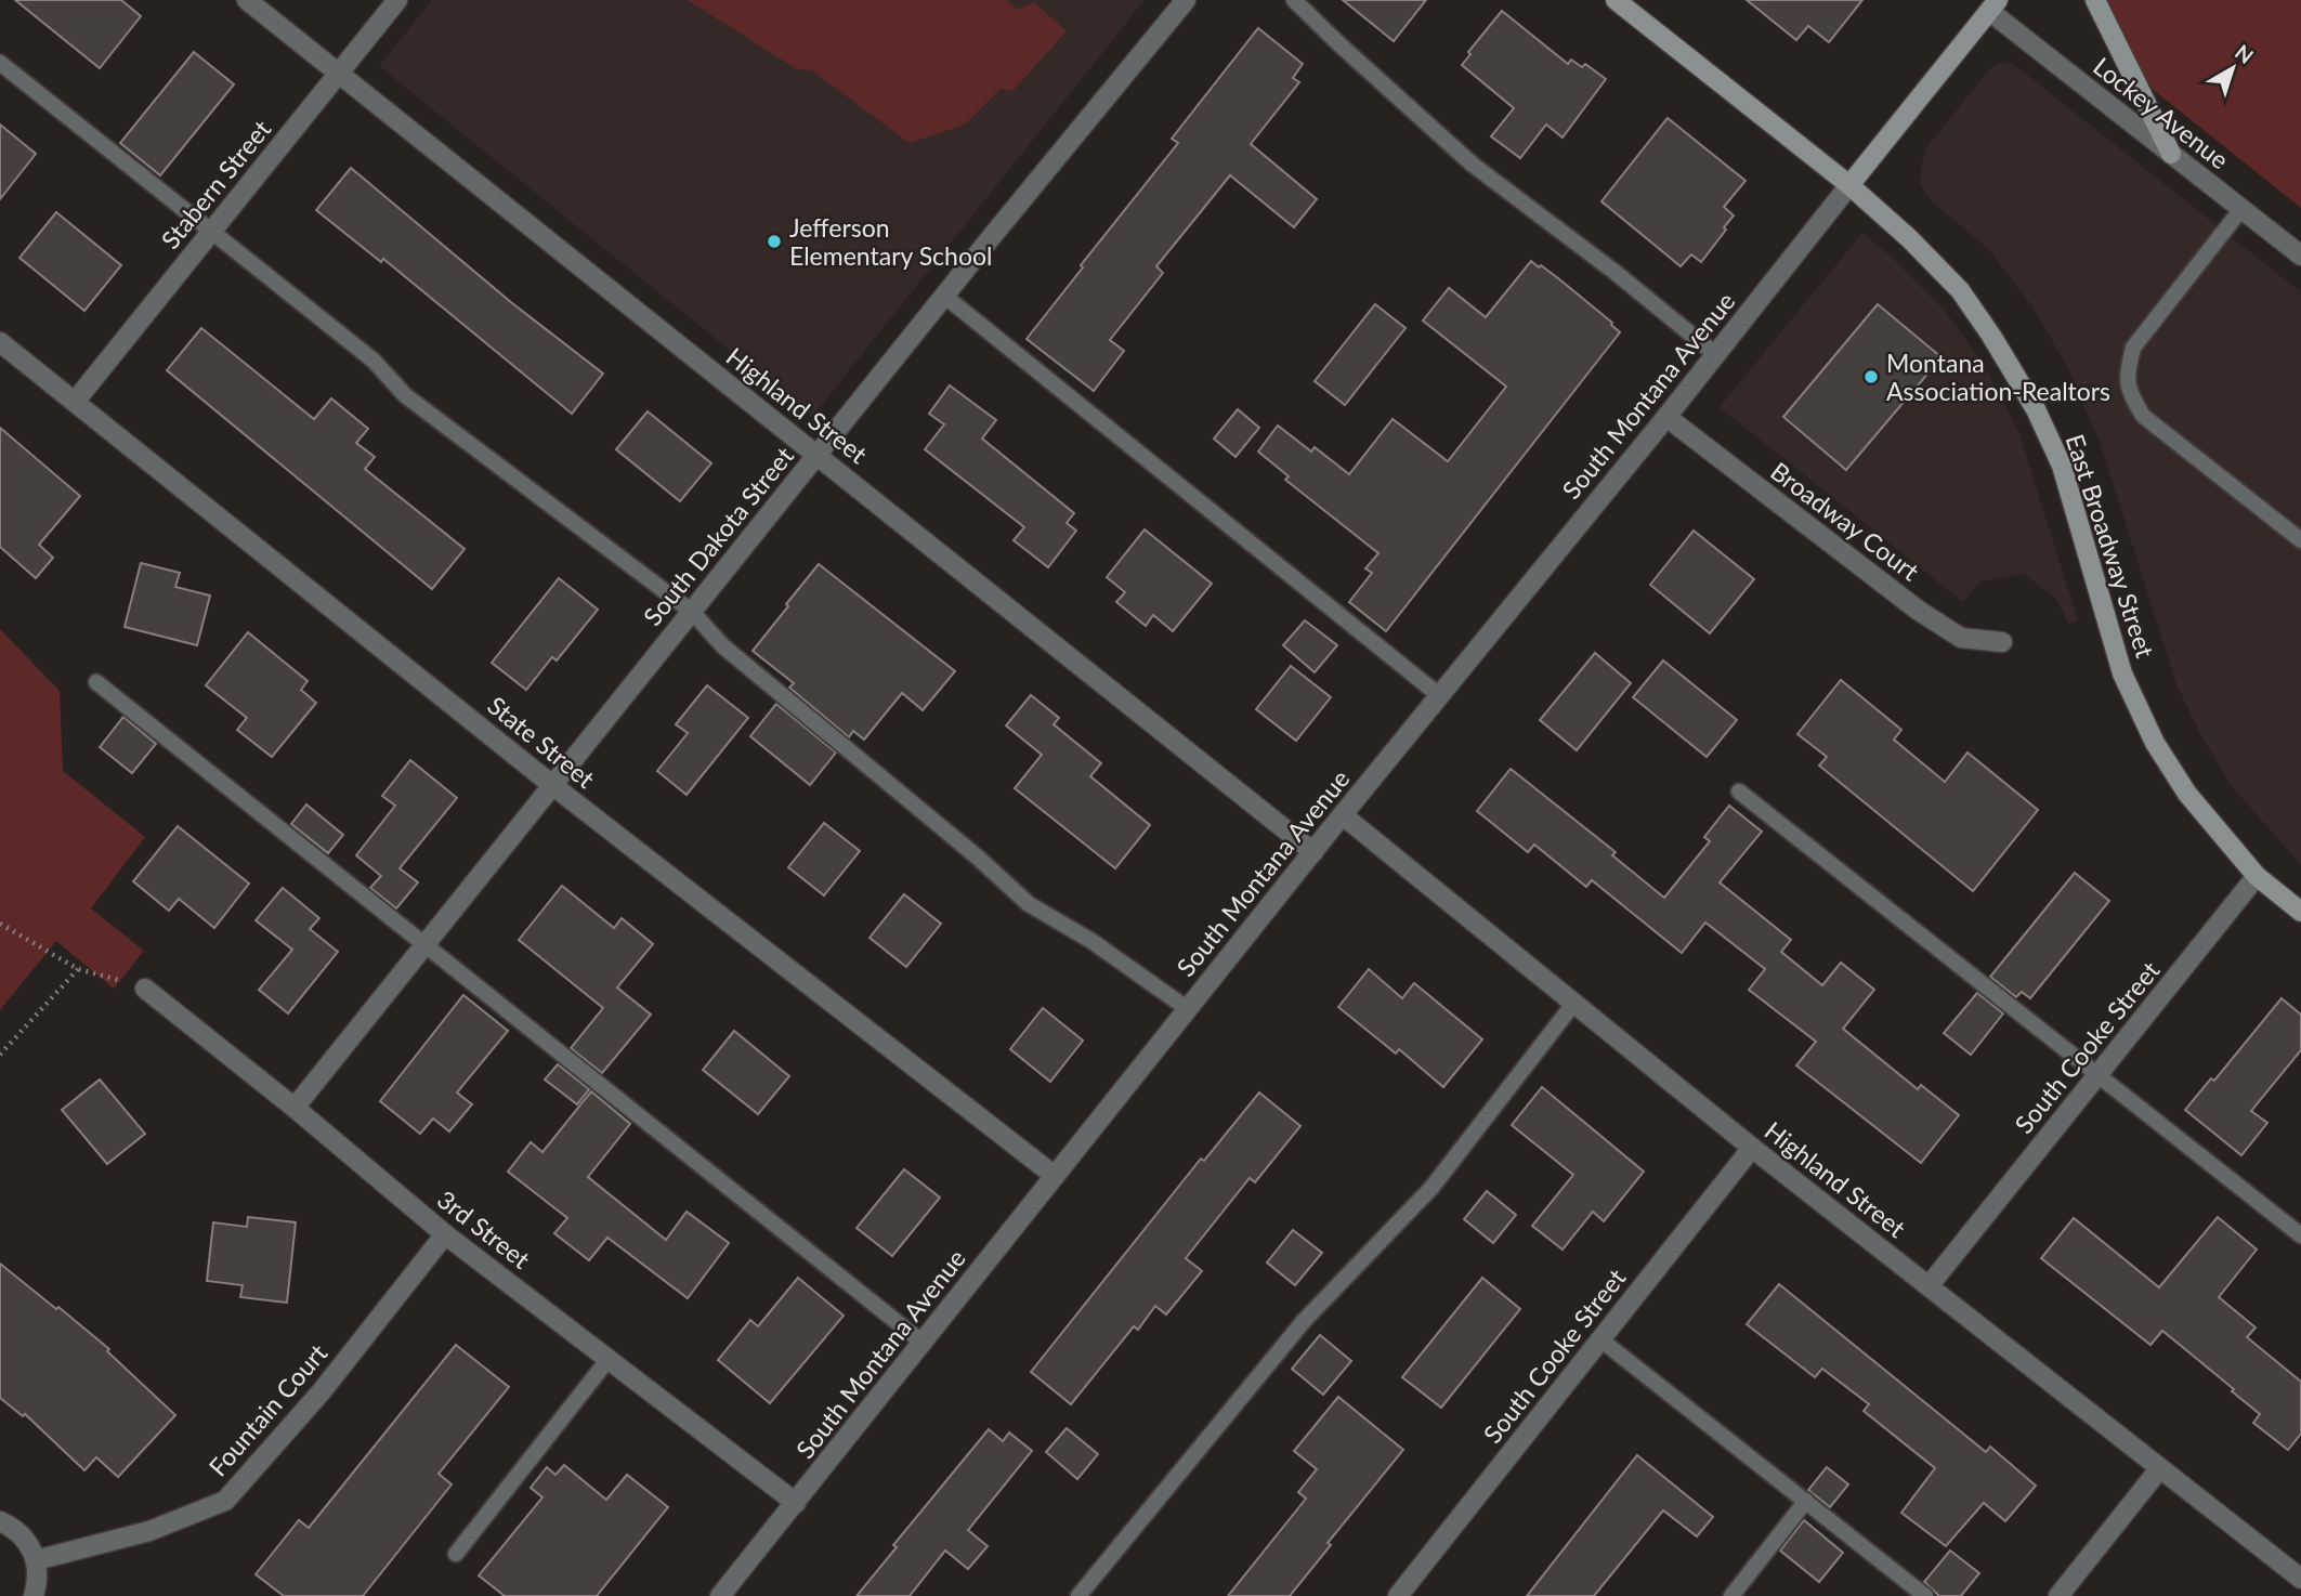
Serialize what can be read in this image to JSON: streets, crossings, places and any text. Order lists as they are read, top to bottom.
{
  "streets": {
    "street": [
      "Lockey Avenue",
      "Stabern Street",
      "South Montana Avenue",
      "Highland Street",
      "Broadway Court",
      "South Dakota Street",
      "East Broadway Street",
      "State Street",
      "South Cooke Street",
      "3rd Street",
      "Fountain Court"
    ]
  },
  "crossings": [
    ["Stabern Street", "Highland Street"],
    ["Stabern Street", "State Street"],
    ["South Montana Avenue", "Highland Street"],
    ["South Montana Avenue", "Broadway Court"],
    ["South Montana Avenue", "East Broadway Street"],
    ["South Montana Avenue", "State Street"],
    ["South Montana Avenue", "3rd Street"],
    ["Highland Street", "South Dakota Street"],
    ["Highland Street", "South Cooke Street"],
    ["South Dakota Street", "State Street"],
    ["South Dakota Street", "3rd Street"],
    ["East Broadway Street", "South Cooke Street"],
    ["3rd Street", "Fountain Court"]
  ],
  "places": ["Jefferson Elementary School", "Montana Association-Realtors"],
  "north": "top right"
}
